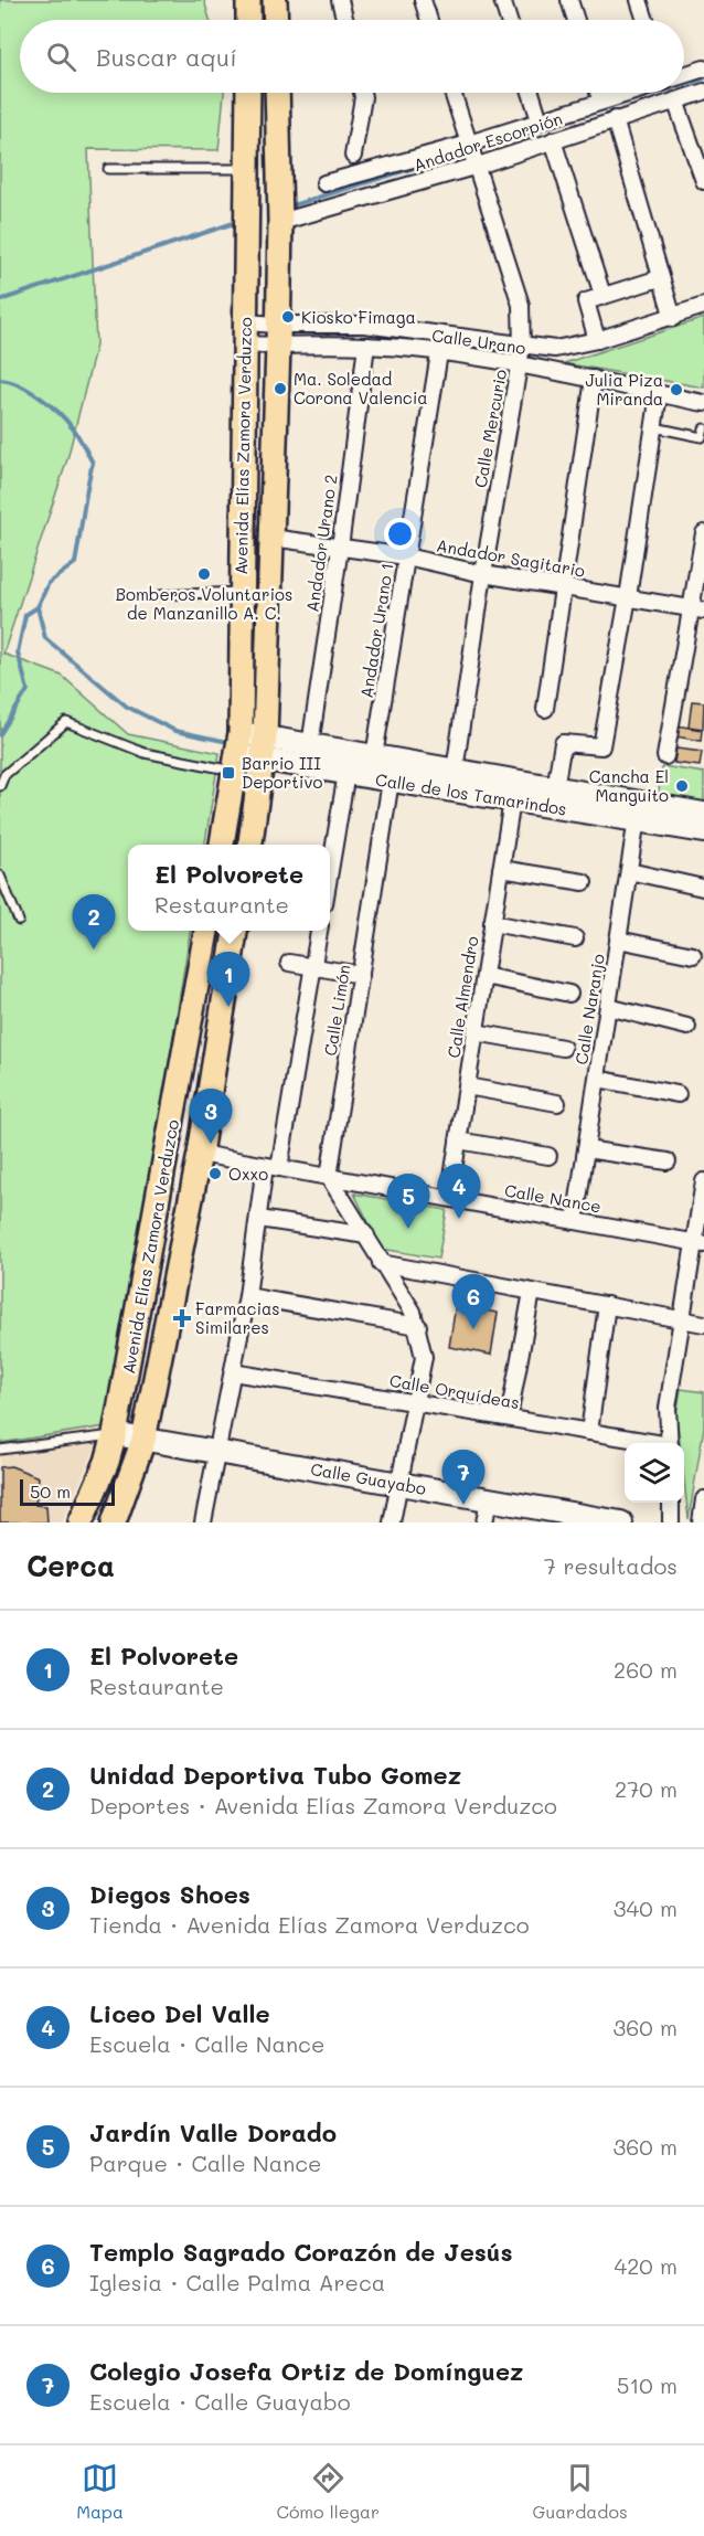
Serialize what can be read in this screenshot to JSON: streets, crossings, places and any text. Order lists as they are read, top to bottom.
{
  "streets": {
    "main road": ["Avenida Elías Zamora Verduzco"],
    "street": [
      "Andador Escorpión",
      "Calle Urano",
      "Calle Mercurio",
      "Andador Urano 2",
      "Andador Sagitario",
      "Andador Urano 1",
      "Calle de los Tamarindos",
      "Calle Almendro",
      "Calle Naranjo",
      "Calle Limón",
      "Calle Nance",
      "Calle Orquídeas",
      "Calle Guayabo"
    ]
  },
  "crossings": [
    ["Andador Escorpión", "Calle Mercurio"],
    ["Andador Escorpión", "Avenida Elías Zamora Verduzco"],
    ["Calle Urano", "Calle Mercurio"],
    ["Calle Urano", "Avenida Elías Zamora Verduzco"],
    ["Calle Urano", "Andador Urano 2"],
    ["Calle Urano", "Andador Urano 1"],
    ["Calle Mercurio", "Andador Sagitario"],
    ["Calle Mercurio", "Calle de los Tamarindos"],
    ["Avenida Elías Zamora Verduzco", "Andador Sagitario"],
    ["Avenida Elías Zamora Verduzco", "Calle de los Tamarindos"],
    ["Avenida Elías Zamora Verduzco", "Calle Nance"],
    ["Avenida Elías Zamora Verduzco", "Calle Guayabo"],
    ["Andador Urano 2", "Andador Sagitario"],
    ["Andador Sagitario", "Andador Urano 1"],
    ["Calle de los Tamarindos", "Calle Almendro"],
    ["Calle de los Tamarindos", "Calle Naranjo"],
    ["Calle de los Tamarindos", "Calle Limón"],
    ["Calle Almendro", "Calle Nance"],
    ["Calle Naranjo", "Calle Nance"],
    ["Calle Limón", "Calle Nance"]
  ],
  "places": {
    "other": [
      "Kiosko Fimaga",
      "Ma. Soledad Corona Valencia",
      "Julia Piza Miranda",
      "Bomberos Voluntarios de Manzanillo A. C.",
      "Cancha El Manguito",
      "Oxxo"
    ],
    "transit": ["Barrio III Deportivo"],
    "health": ["Farmacias Similares"]
  },
  "scale_bar": "50 m",
  "page": {
    "search": "Buscar aquí",
    "popup": ["El Polvorete", "Restaurante"],
    "pins": [
      "2",
      "1",
      "3",
      "4",
      "5",
      "6",
      "7"
    ],
    "scale": "50 m",
    "heading": ["Cerca", "7 resultados"],
    "list": [
      {
        "mark": "1",
        "name": "El Polvorete",
        "note": "Restaurante",
        "value": "260 m"
      },
      {
        "mark": "2",
        "name": "Unidad Deportiva Tubo Gomez",
        "note": "Deportes · Avenida Elías Zamora Verduzco",
        "value": "270 m"
      },
      {
        "mark": "3",
        "name": "Diegos Shoes",
        "note": "Tienda · Avenida Elías Zamora Verduzco",
        "value": "340 m"
      },
      {
        "mark": "4",
        "name": "Liceo Del Valle",
        "note": "Escuela · Calle Nance",
        "value": "360 m"
      },
      {
        "mark": "5",
        "name": "Jardín Valle Dorado",
        "note": "Parque · Calle Nance",
        "value": "360 m"
      },
      {
        "mark": "6",
        "name": "Templo Sagrado Corazón de Jesús",
        "note": "Iglesia · Calle Palma Areca",
        "value": "420 m"
      },
      {
        "mark": "7",
        "name": "Colegio Josefa Ortiz de Domínguez",
        "note": "Escuela · Calle Guayabo",
        "value": "510 m"
      }
    ],
    "nav": ["Mapa", "Cómo llegar", "Guardados"]
  }
}
